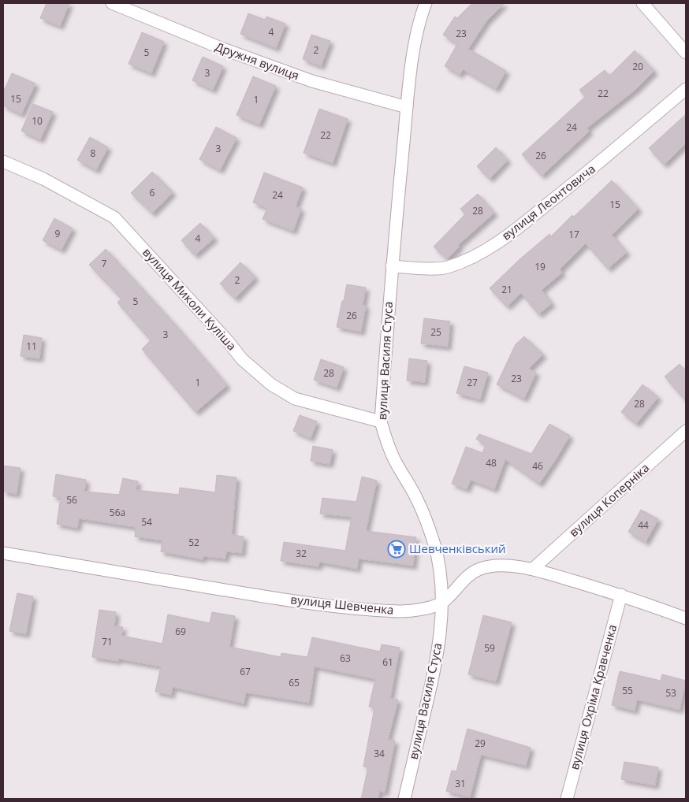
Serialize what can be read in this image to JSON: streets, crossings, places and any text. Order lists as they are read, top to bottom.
{
  "streets": {
    "street": [
      "Дружня вулиця",
      "вулиця Леонтовича",
      "вулиця Миколи Куліша",
      "вулиця Василя Стуса",
      "вулиця Коперніка",
      "вулиця Шевченка",
      "вулиця Охріма Кравченка"
    ]
  },
  "crossings": [
    ["Дружня вулиця", "вулиця Василя Стуса"],
    ["вулиця Леонтовича", "вулиця Василя Стуса"],
    ["вулиця Миколи Куліша", "вулиця Василя Стуса"],
    ["вулиця Василя Стуса", "вулиця Шевченка"],
    ["вулиця Коперніка", "вулиця Шевченка"],
    ["вулиця Шевченка", "вулиця Охріма Кравченка"]
  ],
  "places": {
    "supermarket": ["Шевченківський"]
  },
  "house_numbers": [
    "4",
    "23",
    "2",
    "5",
    "20",
    "3",
    "22",
    "15",
    "1",
    "10",
    "24",
    "22",
    "3",
    "8",
    "26",
    "6",
    "24",
    "15",
    "28",
    "9",
    "17",
    "4",
    "7",
    "19",
    "2",
    "21",
    "5",
    "26",
    "25",
    "3",
    "11",
    "28",
    "23",
    "1",
    "27",
    "28",
    "48",
    "46",
    "56",
    "56а",
    "54",
    "44",
    "52",
    "32",
    "69",
    "71",
    "59",
    "63",
    "61",
    "67",
    "65",
    "55",
    "53",
    "29",
    "34",
    "31"
  ]
}
